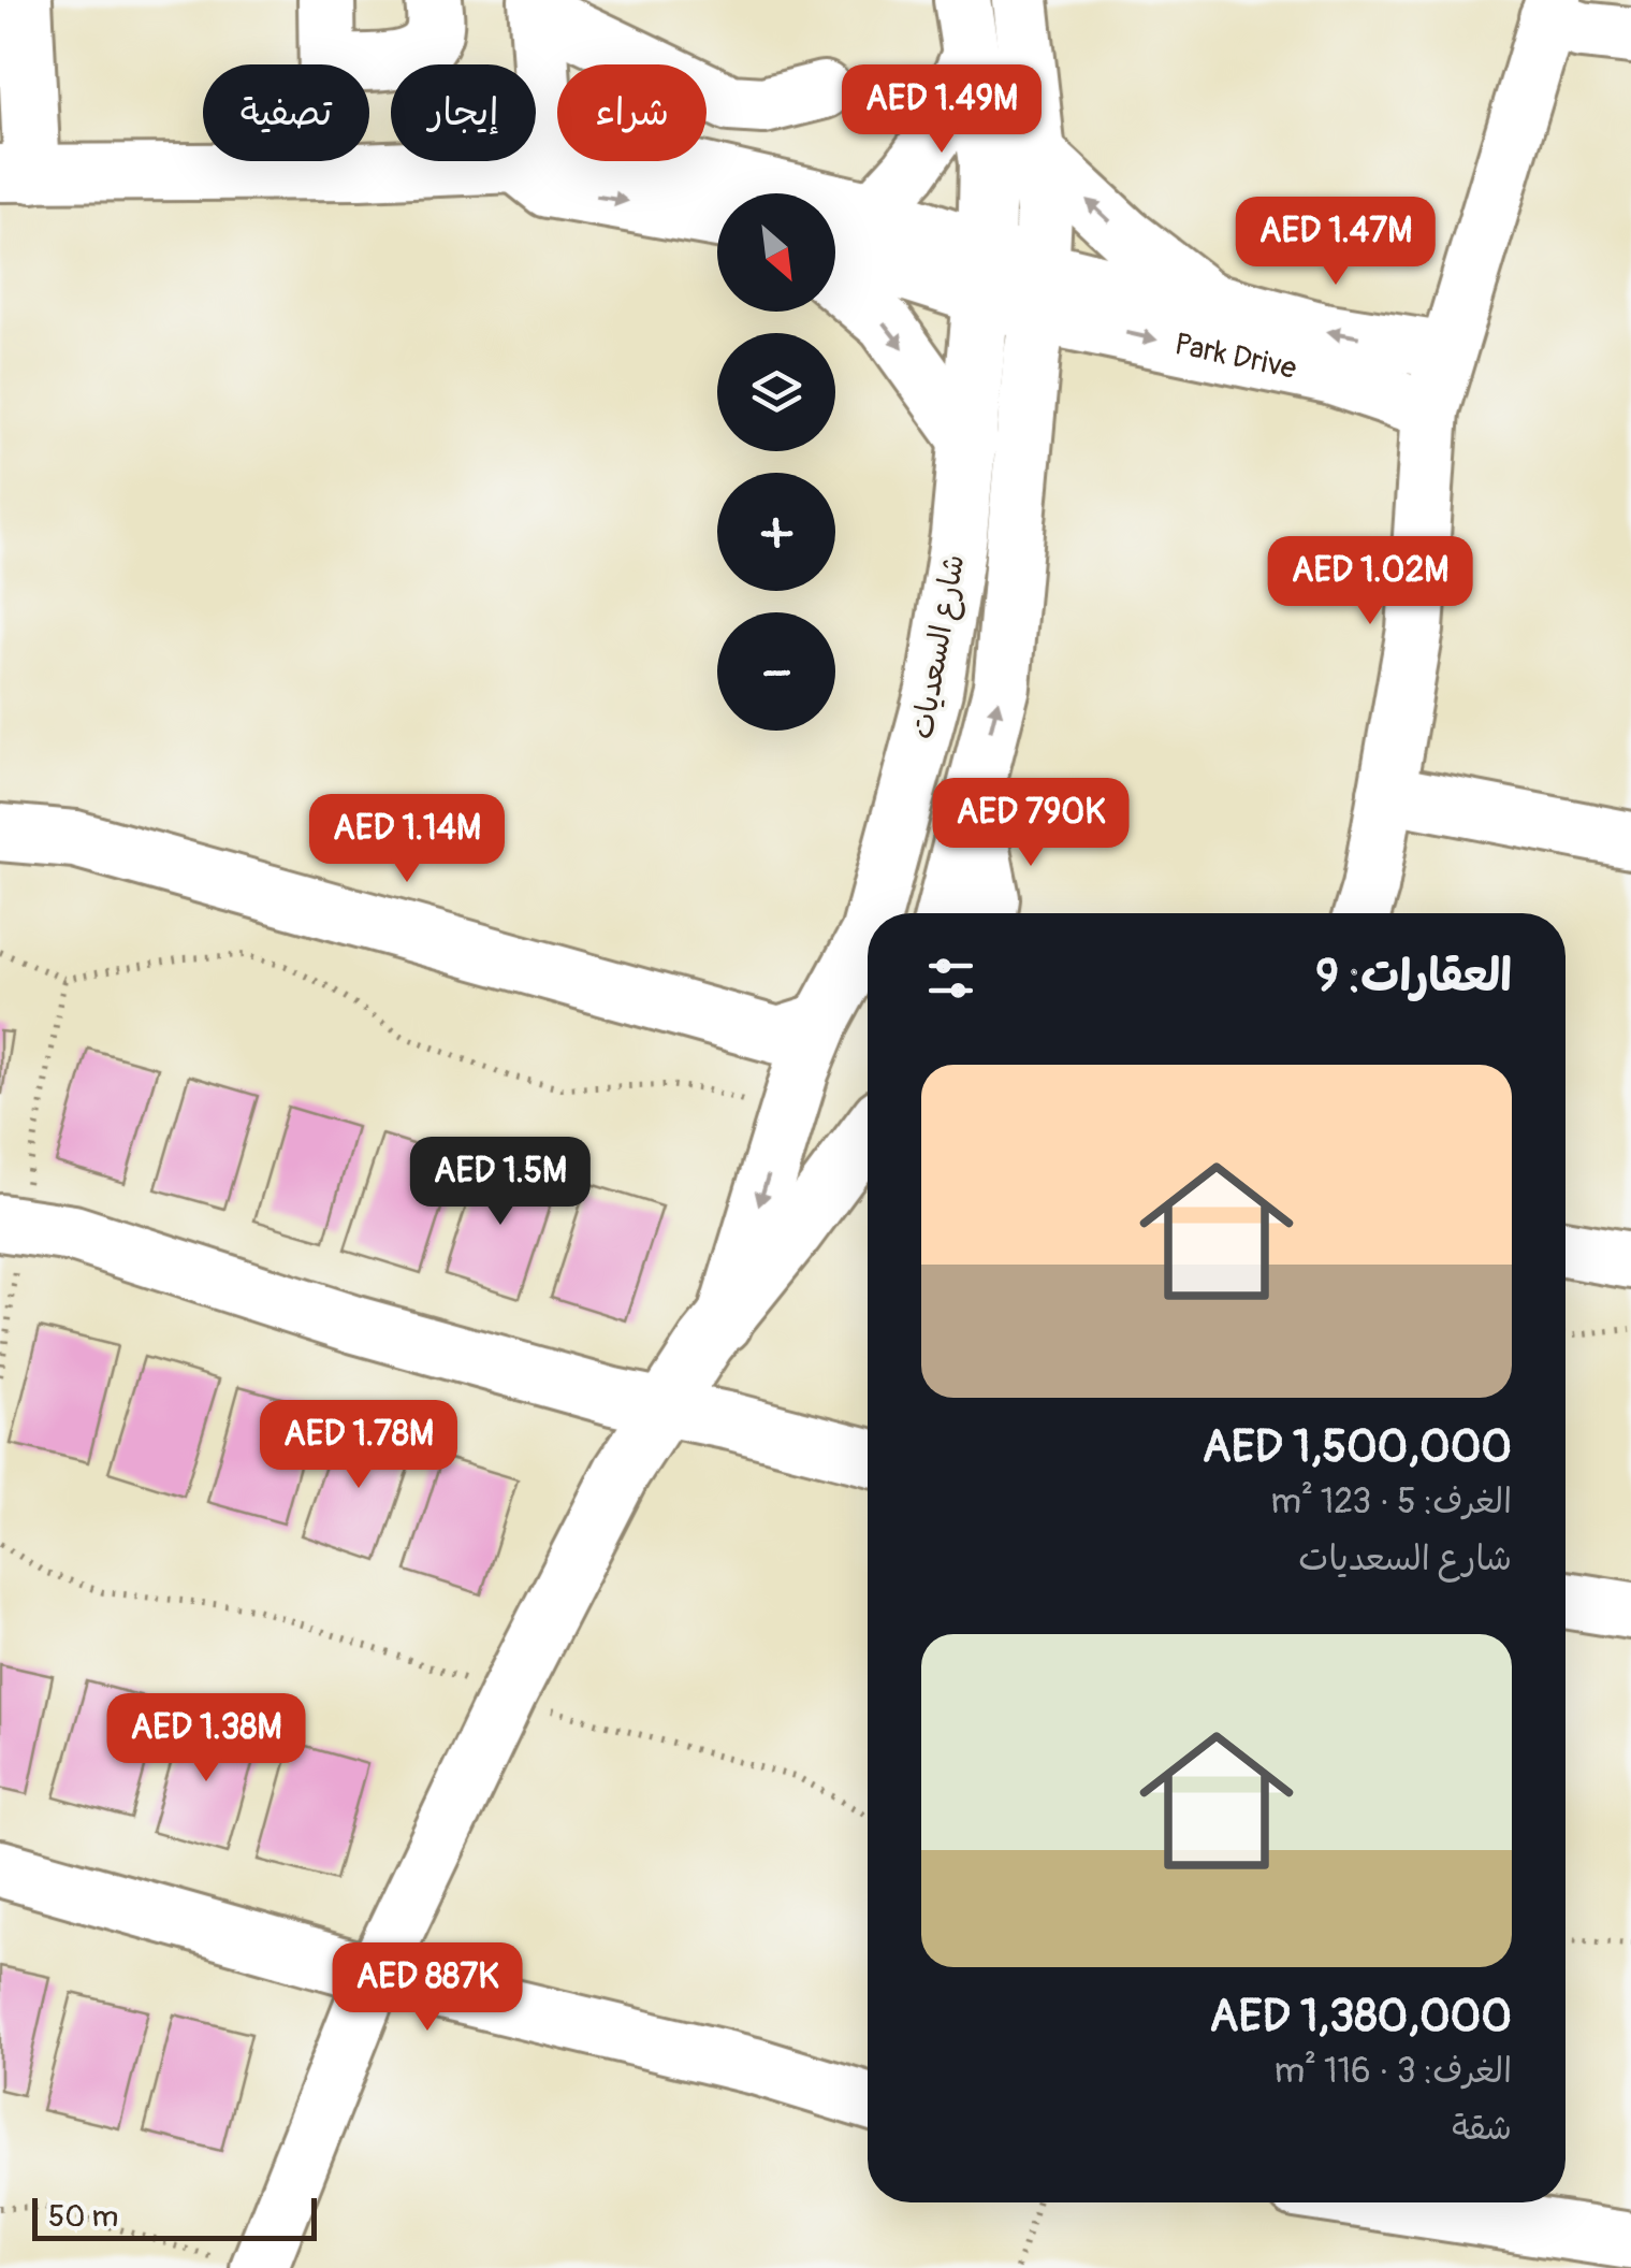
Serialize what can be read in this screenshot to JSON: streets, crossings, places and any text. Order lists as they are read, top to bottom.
{
  "streets": {
    "street": ["Park Drive", "شارع السعديات"]
  },
  "crossings": [
    ["Park Drive", "شارع السعديات"]
  ],
  "scale_bar": "50 m",
  "north": "bottom right",
  "page": {
    "price": [
      "AED 1.49M",
      "AED 1.47M",
      "AED 1.02M",
      "AED 790K",
      "AED 1.14M",
      "AED 1.5M",
      "AED 1.78M",
      "AED 1.38M",
      "AED 887K"
    ],
    "chip": ["شراء", "إيجار", "تصفية"],
    "map_buttons": ["+", "−"],
    "heading": "العقارات: 9",
    "list": [
      {
        "name": "AED 1,500,000",
        "note": "الغرف: 5 · 123 m² · شارع السعديات"
      },
      {
        "name": "AED 1,380,000",
        "note": "الغرف: 3 · 116 m² · شقة"
      }
    ],
    "scale": "50 m"
  }
}
